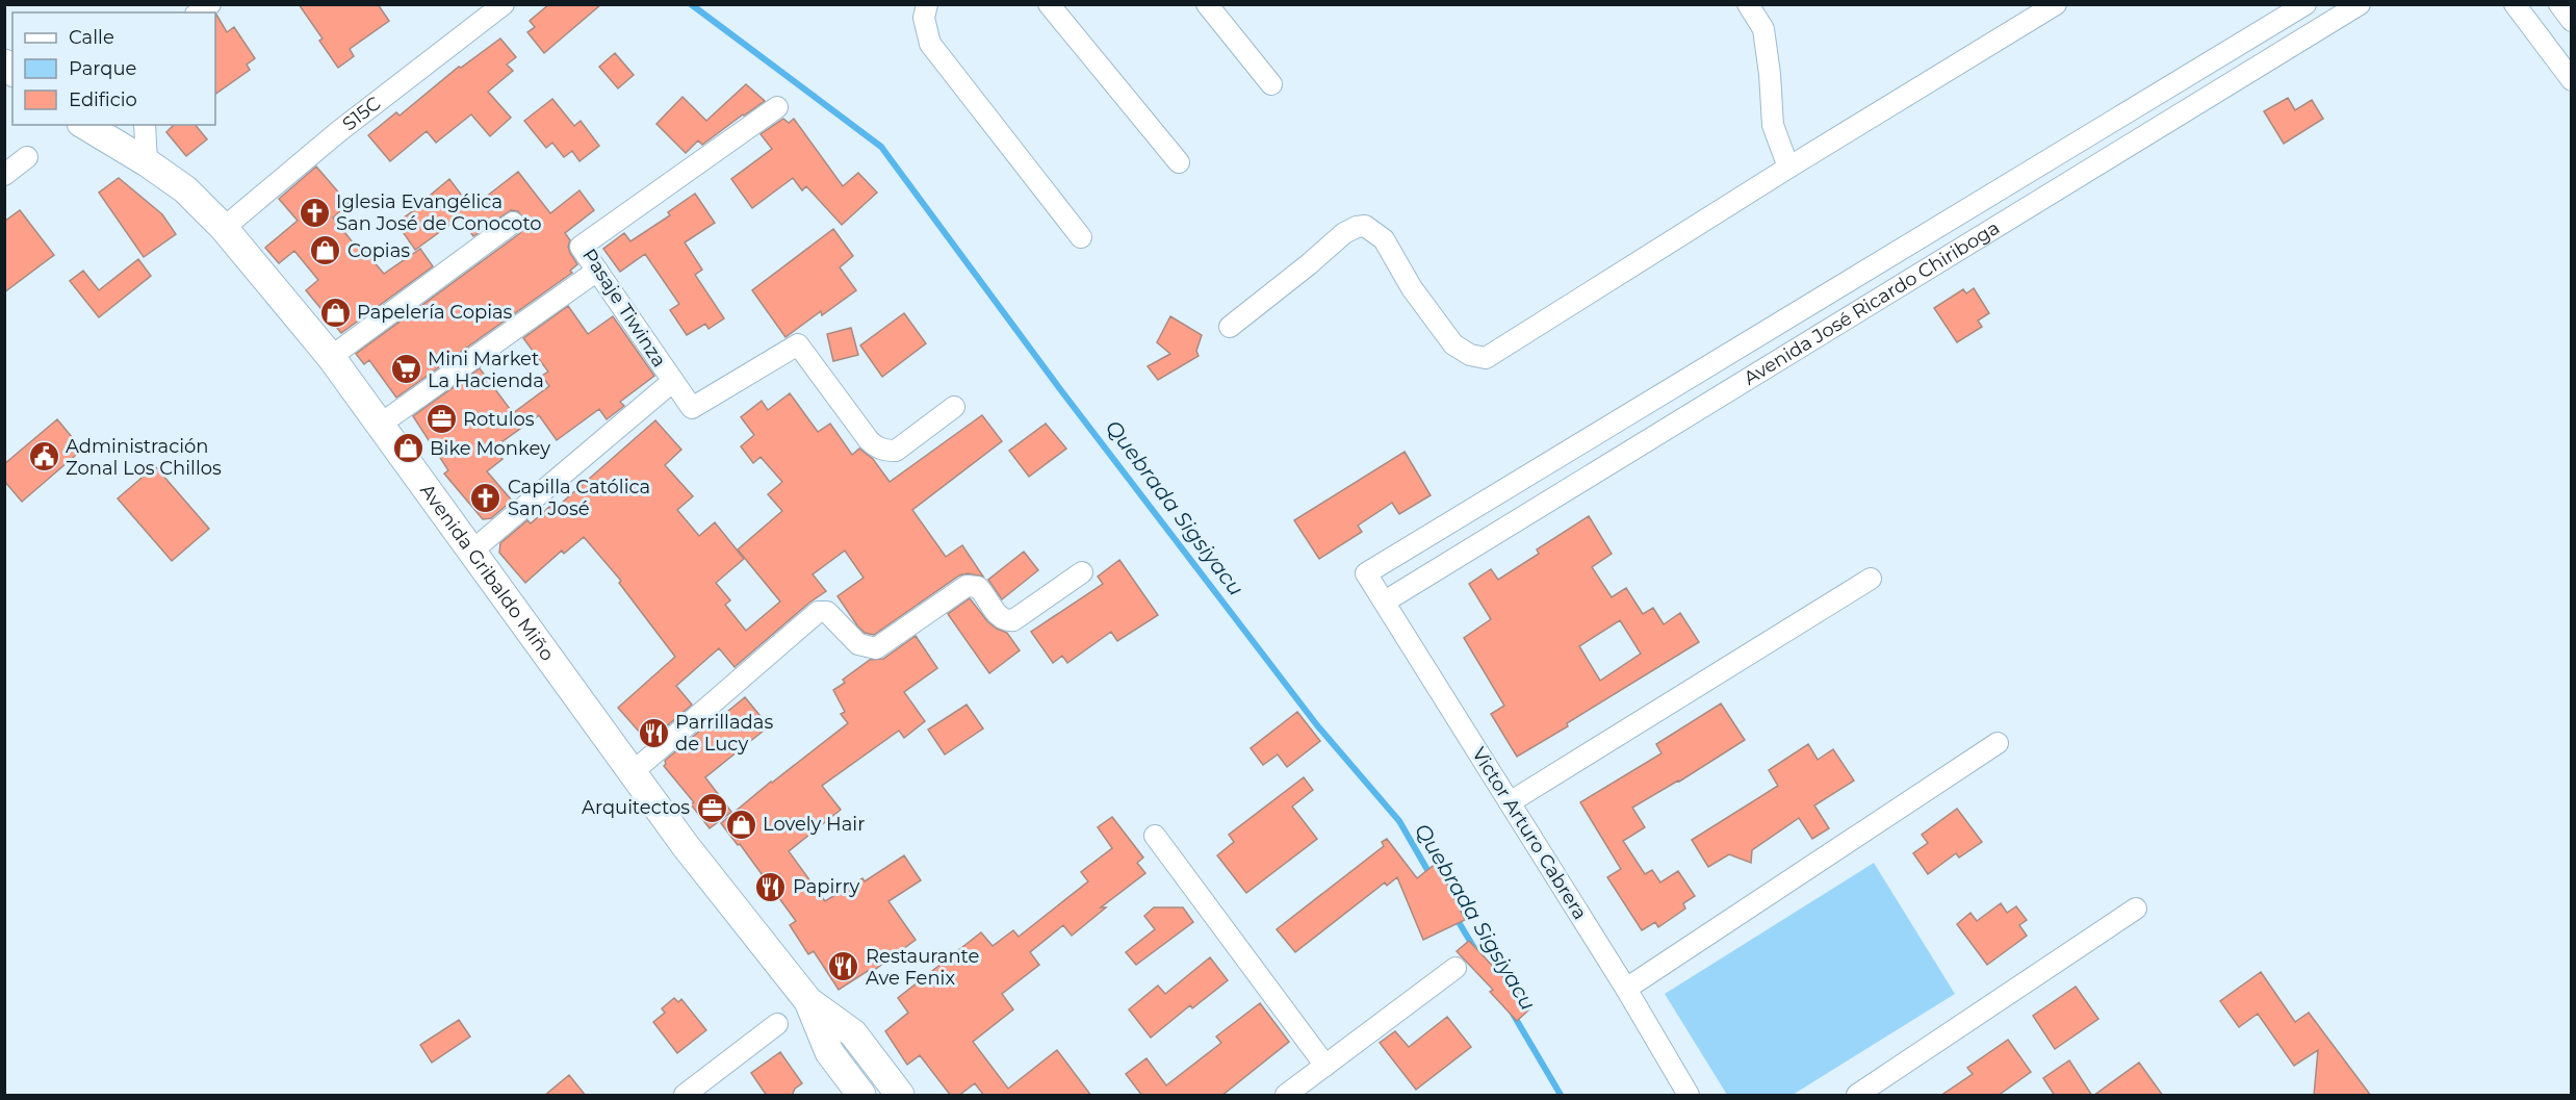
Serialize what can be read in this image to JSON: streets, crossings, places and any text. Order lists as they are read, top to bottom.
{
  "streets": {
    "street": [
      "S15C",
      "Avenida José Ricardo Chiriboga",
      "Pasaje Tiwinza",
      "Avenida Gribaldo Miño",
      "Victor Arturo Cabrera"
    ]
  },
  "crossings": [
    ["S15C", "Avenida Gribaldo Miño"],
    ["Avenida José Ricardo Chiriboga", "Victor Arturo Cabrera"],
    ["Pasaje Tiwinza", "Avenida Gribaldo Miño"]
  ],
  "water": ["Quebrada Sigsiyacu"],
  "places": {
    "church": ["Iglesia Evangélica San José de Conocoto", "Capilla Católica San José"],
    "shop": [
      "Copias",
      "Papelería Copias",
      "Bike Monkey",
      "Lovely Hair"
    ],
    "supermarket": ["Mini Market La Hacienda"],
    "office": ["Rotulos", "Arquitectos"],
    "public building": ["Administración Zonal Los Chillos"],
    "restaurant": ["Parrilladas de Lucy", "Papirry", "Restaurante Ave Fenix"]
  },
  "legend": ["Calle", "Parque", "Edificio"]
}
